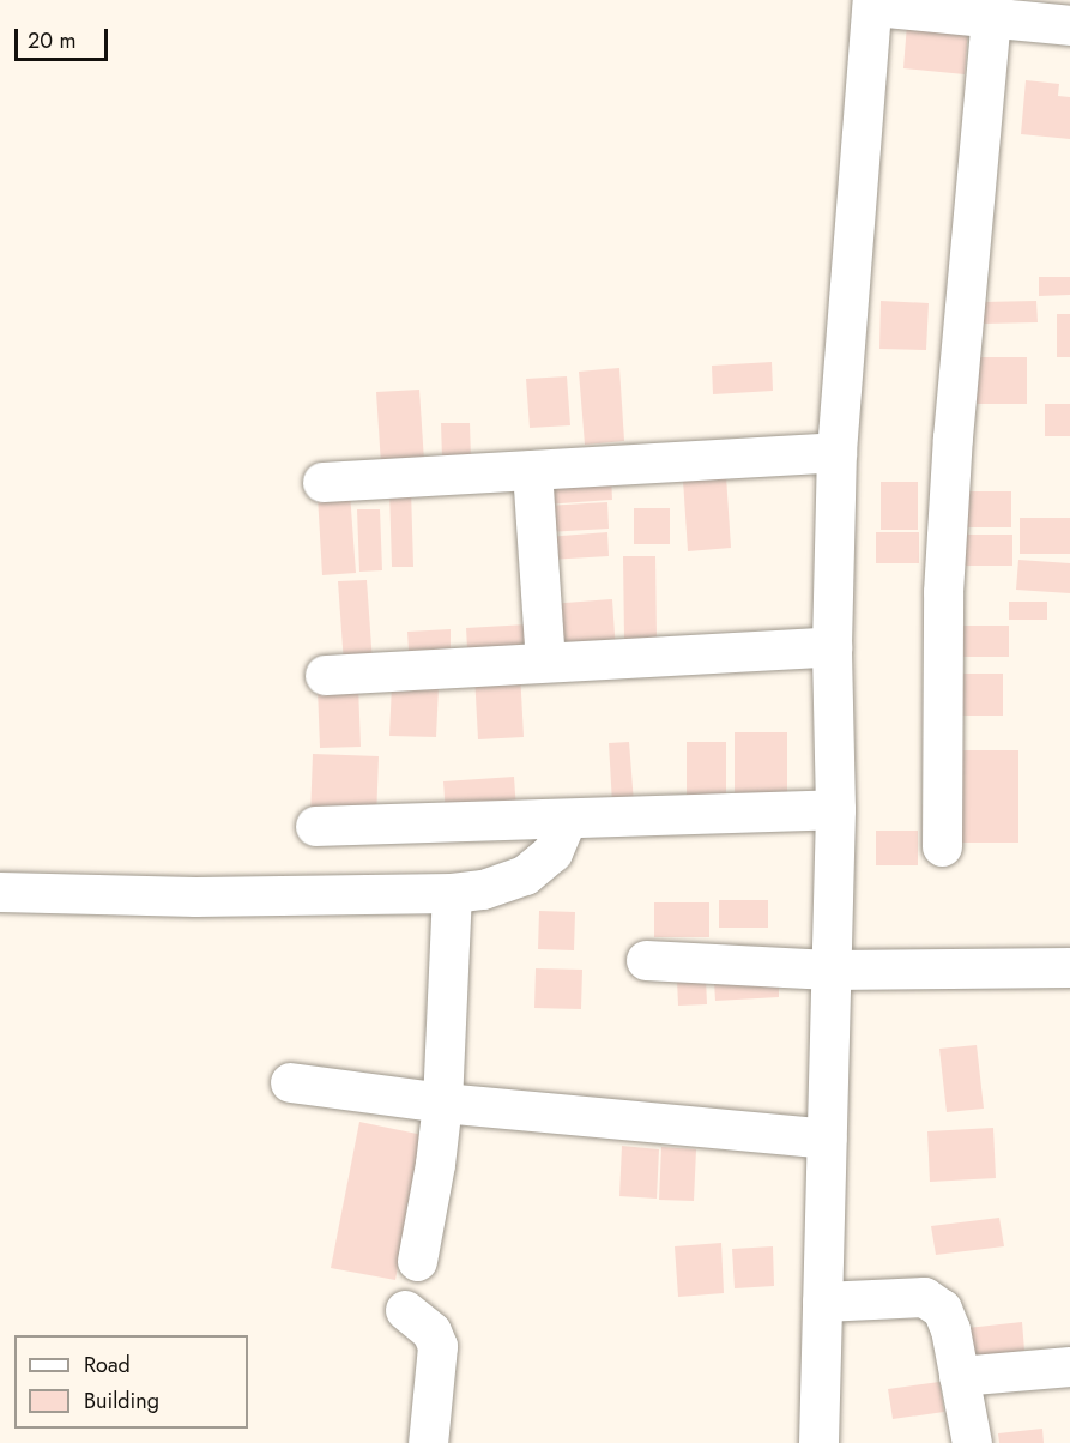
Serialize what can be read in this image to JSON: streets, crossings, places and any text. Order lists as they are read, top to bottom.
{
  "legend": ["Road", "Building"],
  "scale_bar": "20 m"
}
